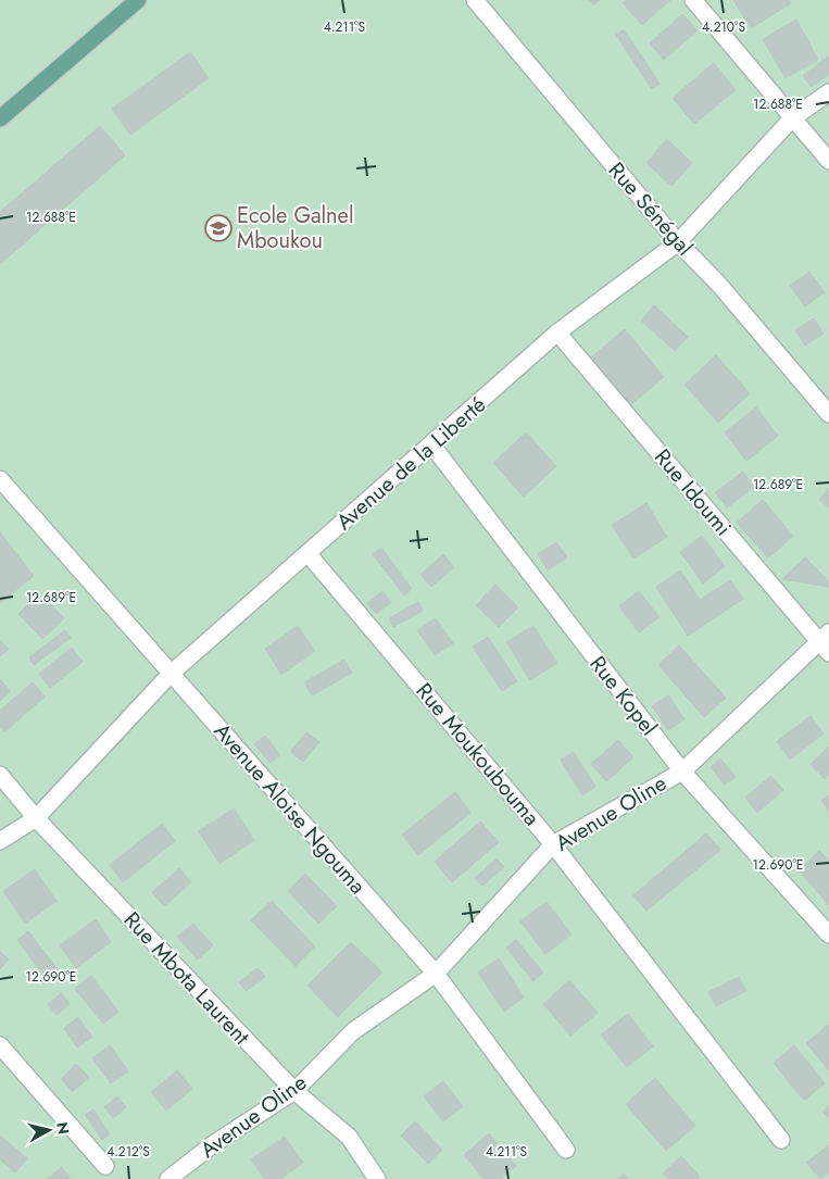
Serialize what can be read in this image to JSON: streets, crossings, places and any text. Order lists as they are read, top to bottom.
{
  "streets": {
    "street": [
      "Rue Sénégal",
      "Avenue de la Liberté",
      "Rue Idoumi",
      "Rue Kopel",
      "Rue Moukoubouma",
      "Avenue Aloise Ngouma",
      "Avenue Oline",
      "Rue Mbota Laurent"
    ]
  },
  "crossings": [
    ["Rue Sénégal", "Avenue de la Liberté"],
    ["Avenue de la Liberté", "Rue Idoumi"],
    ["Avenue de la Liberté", "Rue Kopel"],
    ["Avenue de la Liberté", "Rue Moukoubouma"],
    ["Avenue de la Liberté", "Avenue Aloise Ngouma"],
    ["Avenue de la Liberté", "Rue Mbota Laurent"],
    ["Rue Idoumi", "Avenue Oline"],
    ["Rue Kopel", "Avenue Oline"],
    ["Rue Moukoubouma", "Avenue Oline"],
    ["Avenue Aloise Ngouma", "Avenue Oline"],
    ["Avenue Oline", "Rue Mbota Laurent"]
  ],
  "places": {
    "school or university": ["Ecole Galnel Mboukou"]
  },
  "north": "right",
  "coordinates": [
    "4.211°S",
    "4.210°S",
    "12.688°E",
    "12.689°E",
    "12.690°E",
    "4.212°S"
  ]
}
